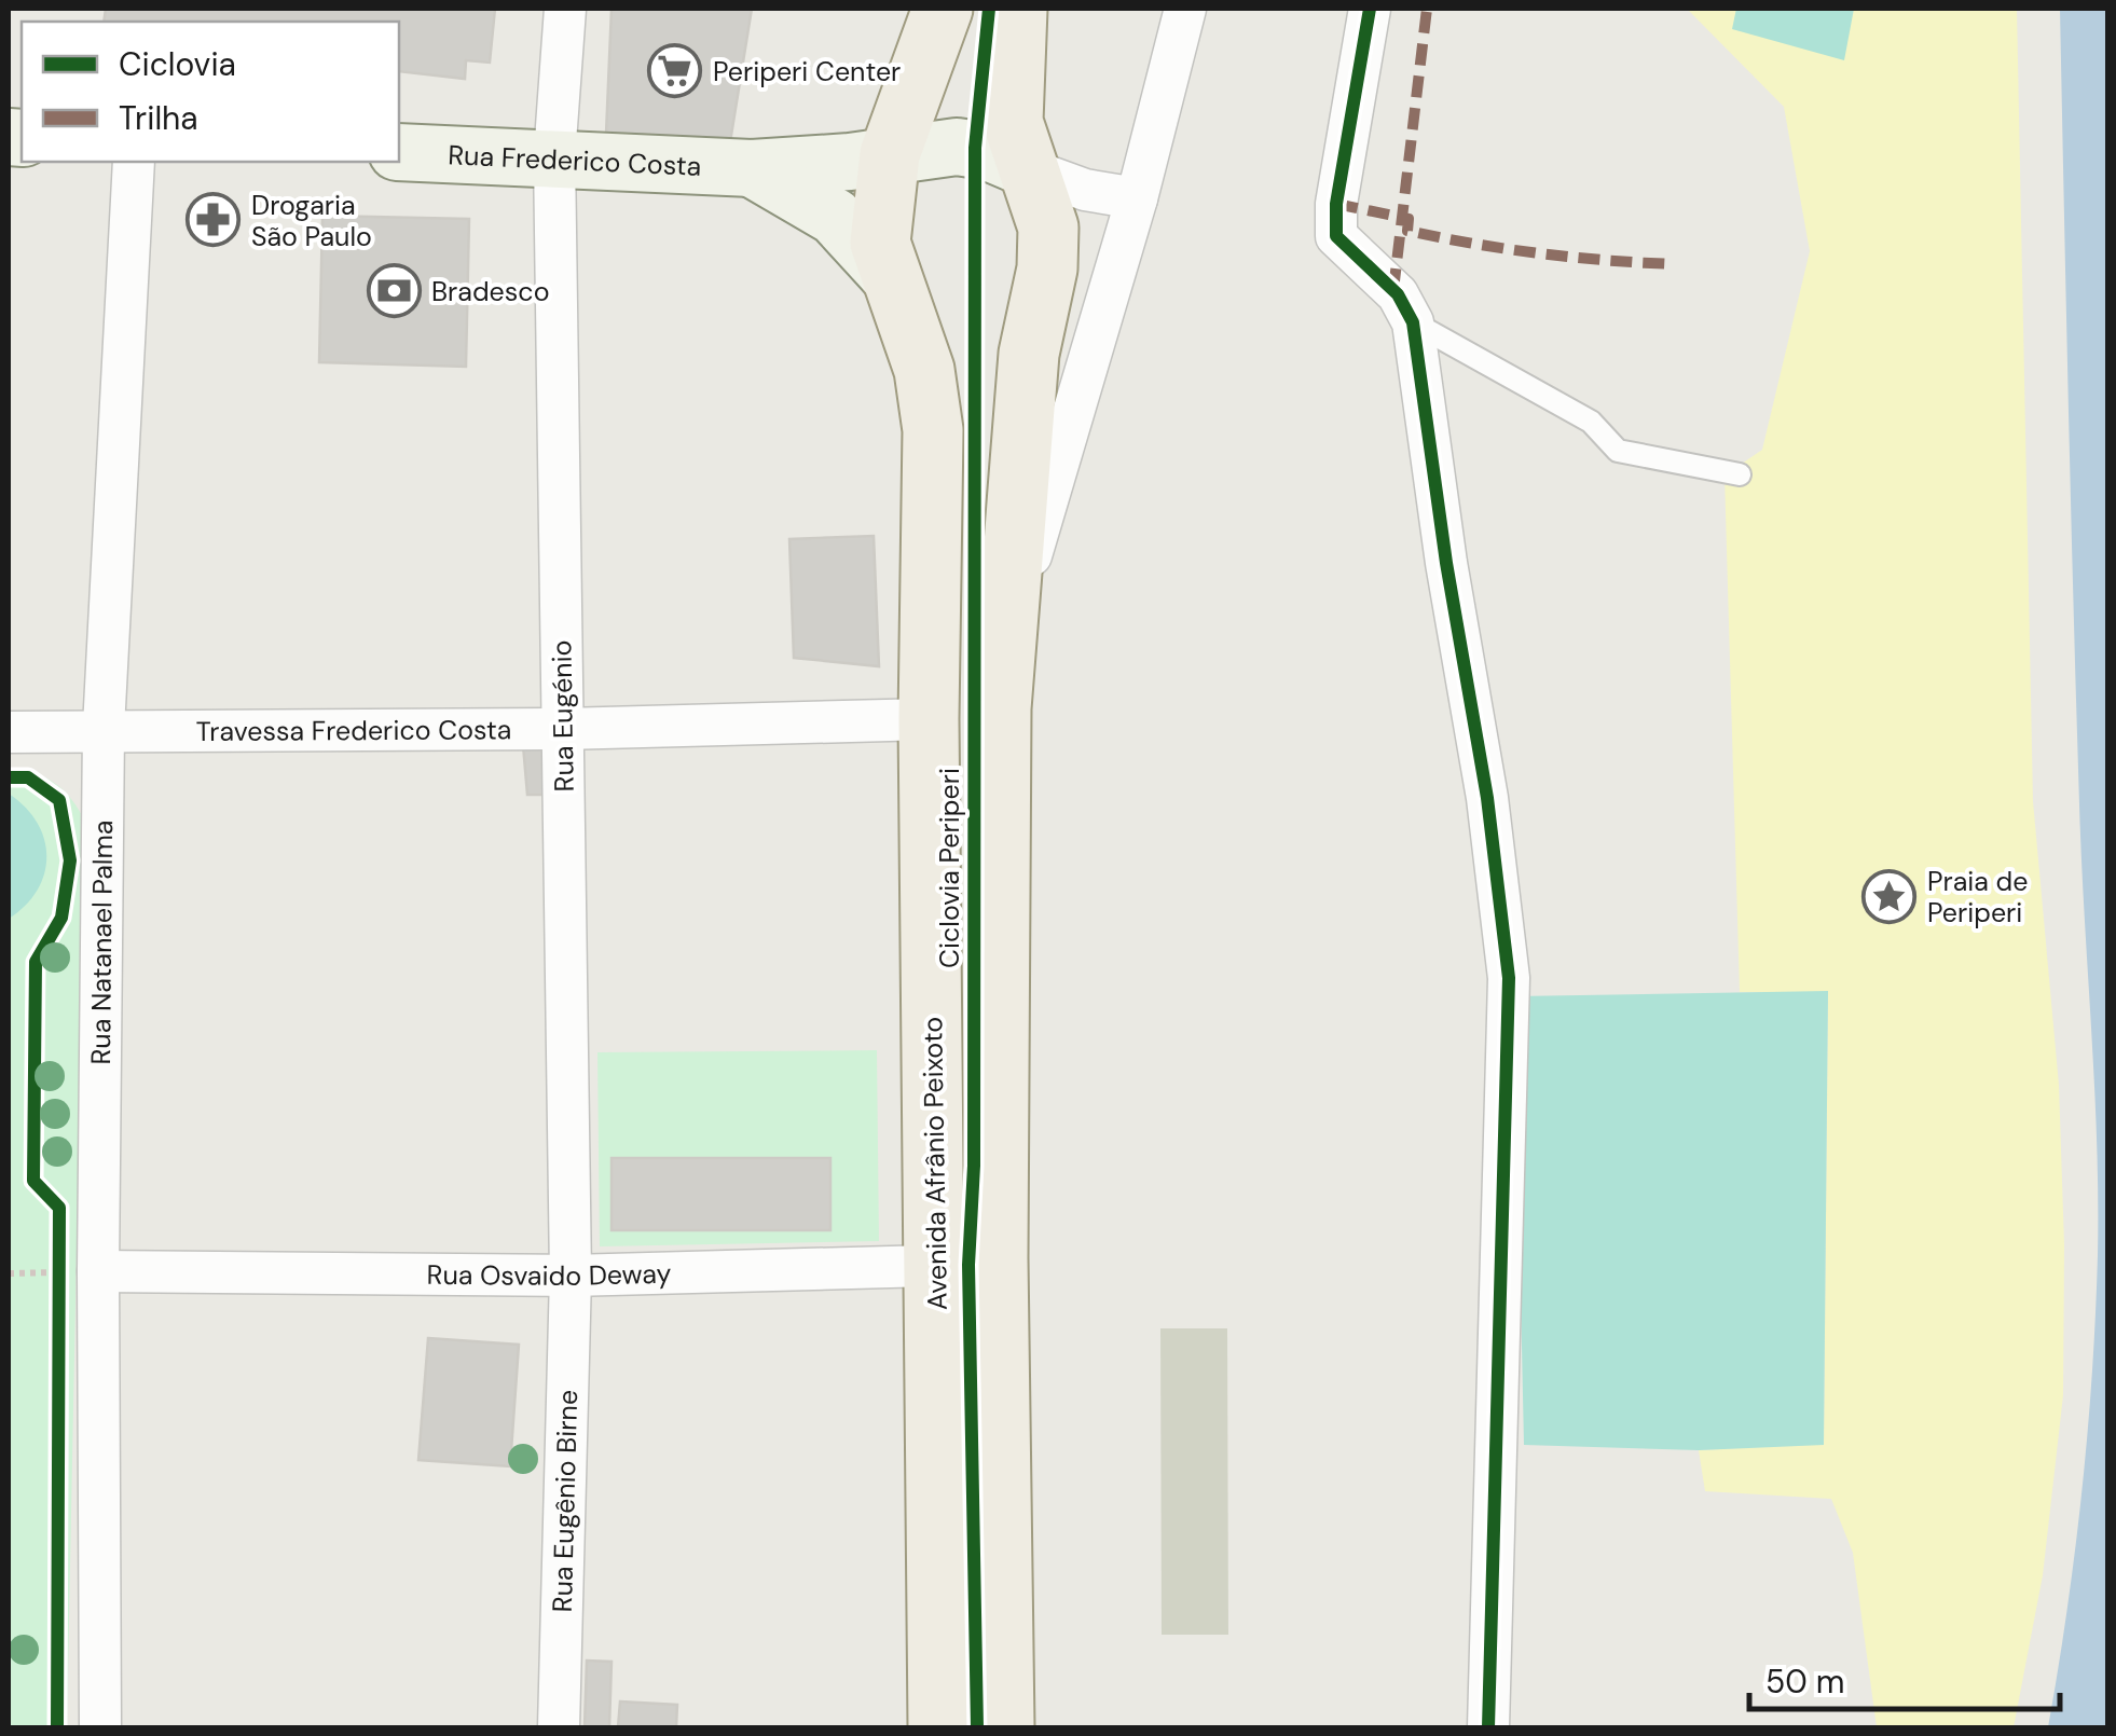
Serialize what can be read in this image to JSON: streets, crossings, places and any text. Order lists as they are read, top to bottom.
{
  "streets": {
    "main road": ["Rua Frederico Costa", "Avenida Afrânio Peixoto"],
    "street": [
      "Rua Eugénio",
      "Travessa Frederico Costa",
      "Rua Natanael Palma",
      "Rua Osvaido Deway",
      "Rua Eugênio Birne"
    ],
    "cycle path": ["Ciclovia Periperi"]
  },
  "crossings": [
    ["Rua Frederico Costa", "Rua Eugénio"],
    ["Rua Frederico Costa", "Avenida Afrânio Peixoto"],
    ["Rua Eugénio", "Travessa Frederico Costa"],
    ["Rua Eugénio", "Rua Osvaido Deway"],
    ["Rua Eugénio", "Rua Eugênio Birne"],
    ["Travessa Frederico Costa", "Rua Natanael Palma"],
    ["Travessa Frederico Costa", "Avenida Afrânio Peixoto"],
    ["Rua Natanael Palma", "Rua Osvaido Deway"],
    ["Avenida Afrânio Peixoto", "Rua Osvaido Deway"],
    ["Rua Osvaido Deway", "Rua Eugênio Birne"]
  ],
  "places": {
    "supermarket": ["Periperi Center"],
    "pharmacy": ["Drogaria São Paulo"],
    "bank": ["Bradesco"],
    "place": ["Praia de Periperi"]
  },
  "legend": ["Ciclovia", "Trilha"],
  "scale_bar": "50 m"
}
